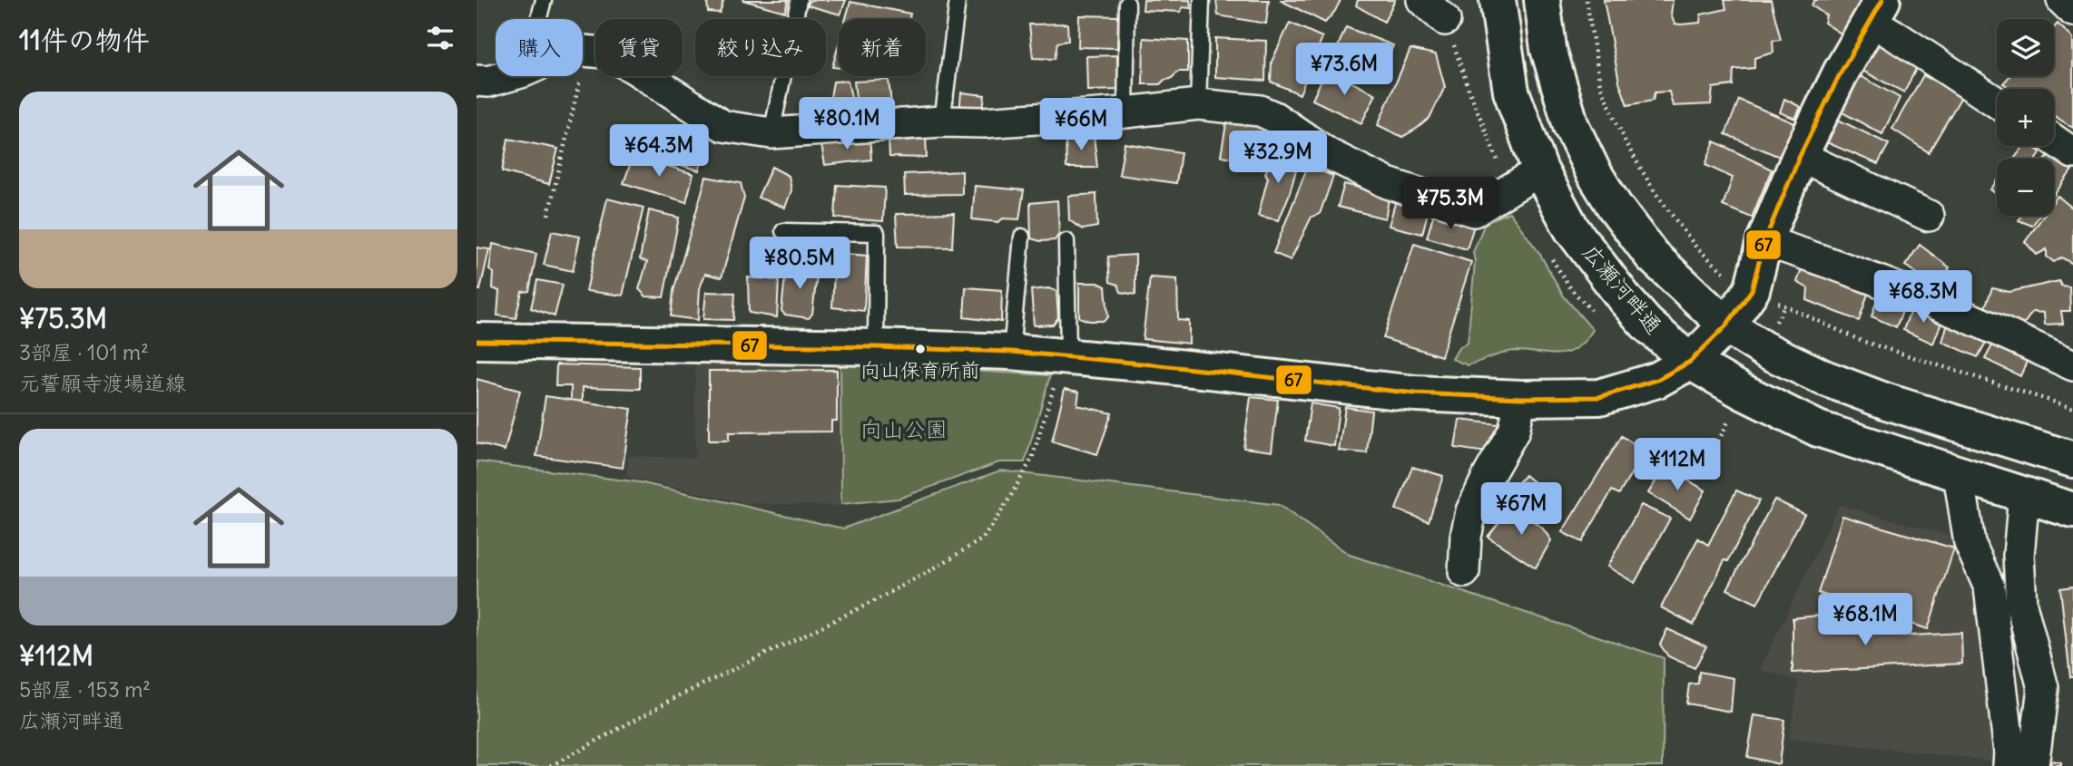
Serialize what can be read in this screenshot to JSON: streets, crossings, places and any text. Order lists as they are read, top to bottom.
{
  "streets": {
    "main road": ["広瀬河畔通"]
  },
  "parks": ["向山公園"],
  "places": ["向山保育所前"],
  "lines": ["transit line 67"],
  "page": {
    "heading": "11件の物件",
    "map_buttons": ["+", "−"],
    "chip": [
      "購入",
      "賃貸",
      "絞り込み",
      "新着"
    ],
    "price": [
      "¥73.6M",
      "¥80.1M",
      "¥66M",
      "¥64.3M",
      "¥32.9M",
      "¥75.3M",
      "¥80.5M",
      "¥68.3M",
      "¥112M",
      "¥67M",
      "¥68.1M"
    ],
    "list": [
      {
        "name": "¥75.3M",
        "note": "3部屋 · 101 m² · 元誓願寺渡場道線"
      },
      {
        "name": "¥112M",
        "note": "5部屋 · 153 m² · 広瀬河畔通"
      }
    ]
  }
}
